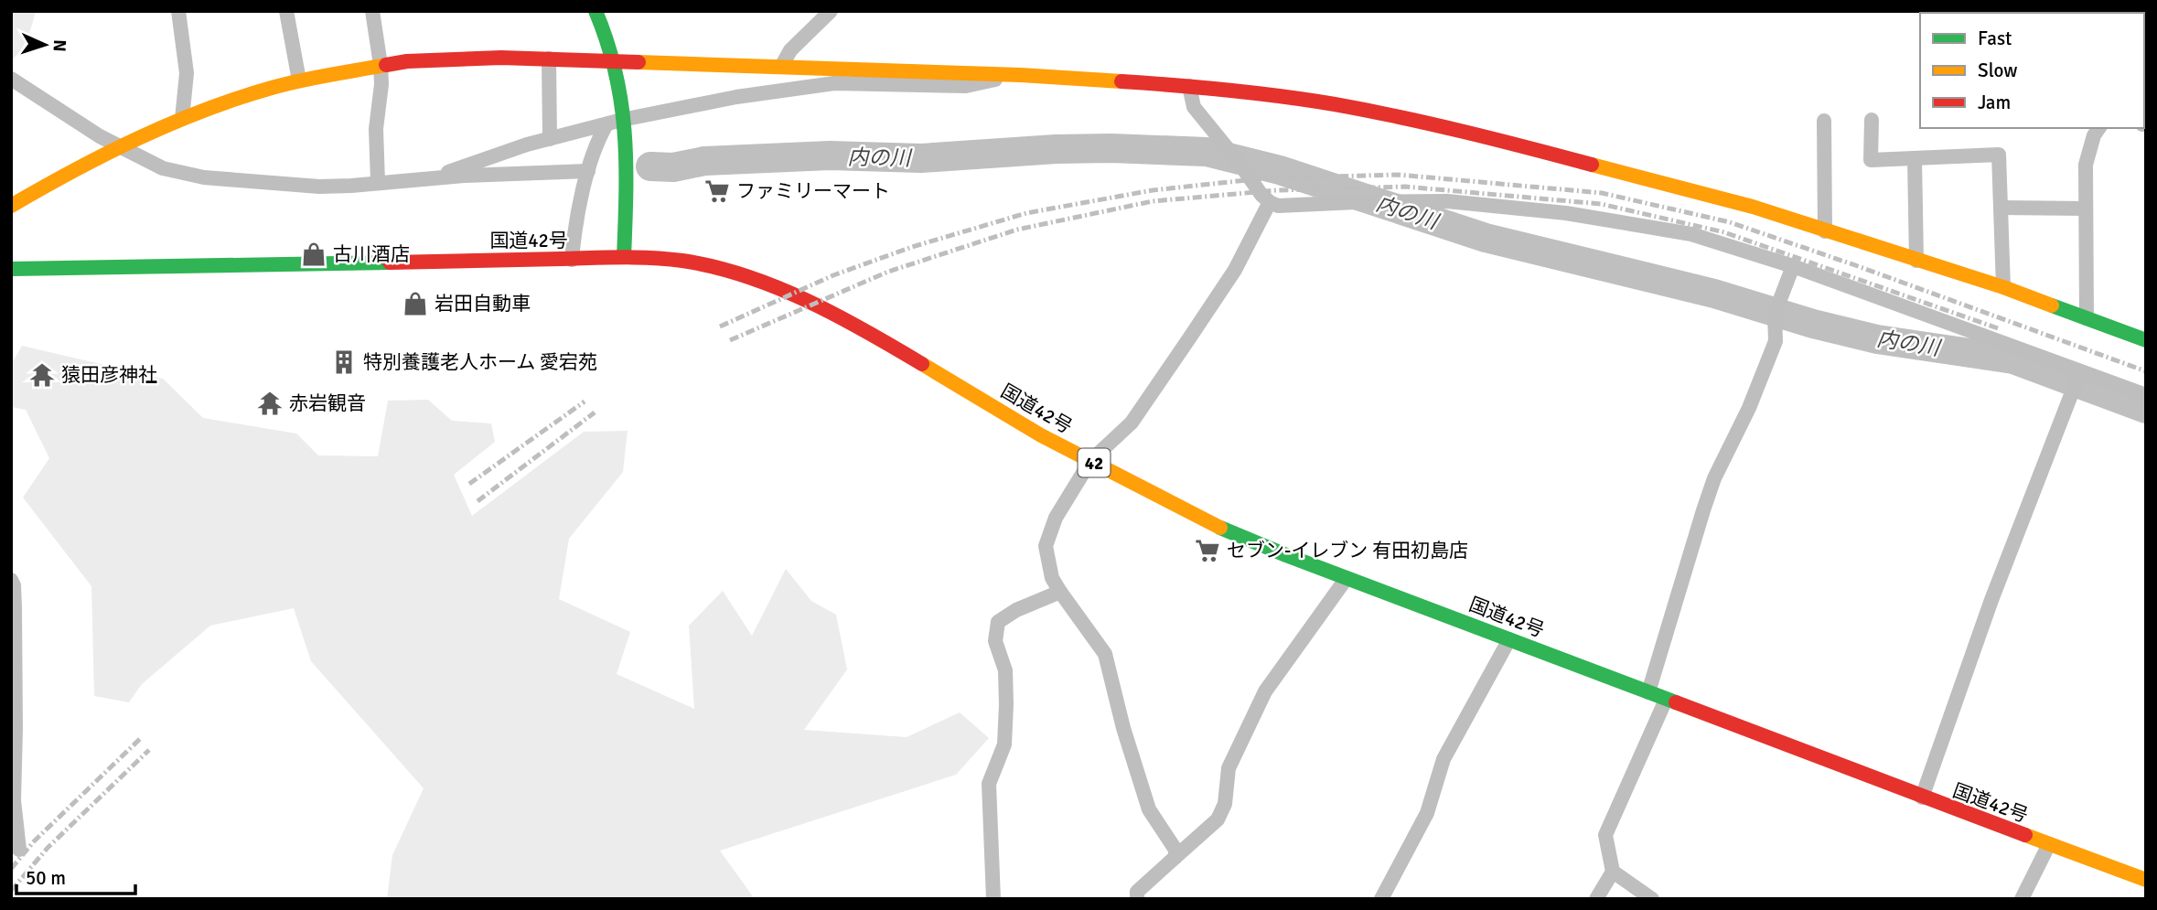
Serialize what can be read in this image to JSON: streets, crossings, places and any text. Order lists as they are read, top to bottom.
{
  "streets": {
    "main road": ["国道42号", "42"]
  },
  "water": ["内の川"],
  "places": {
    "supermarket": ["ファミリーマート", "セブン-イレブン 有田初島店"],
    "shop": ["古川酒店", "岩田自動車"],
    "building": ["特別養護老人ホーム 愛宕苑"],
    "temple": ["猿田彦神社", "赤岩観音"]
  },
  "legend": ["Fast", "Slow", "Jam"],
  "scale_bar": "50 m",
  "north": "right"
}
